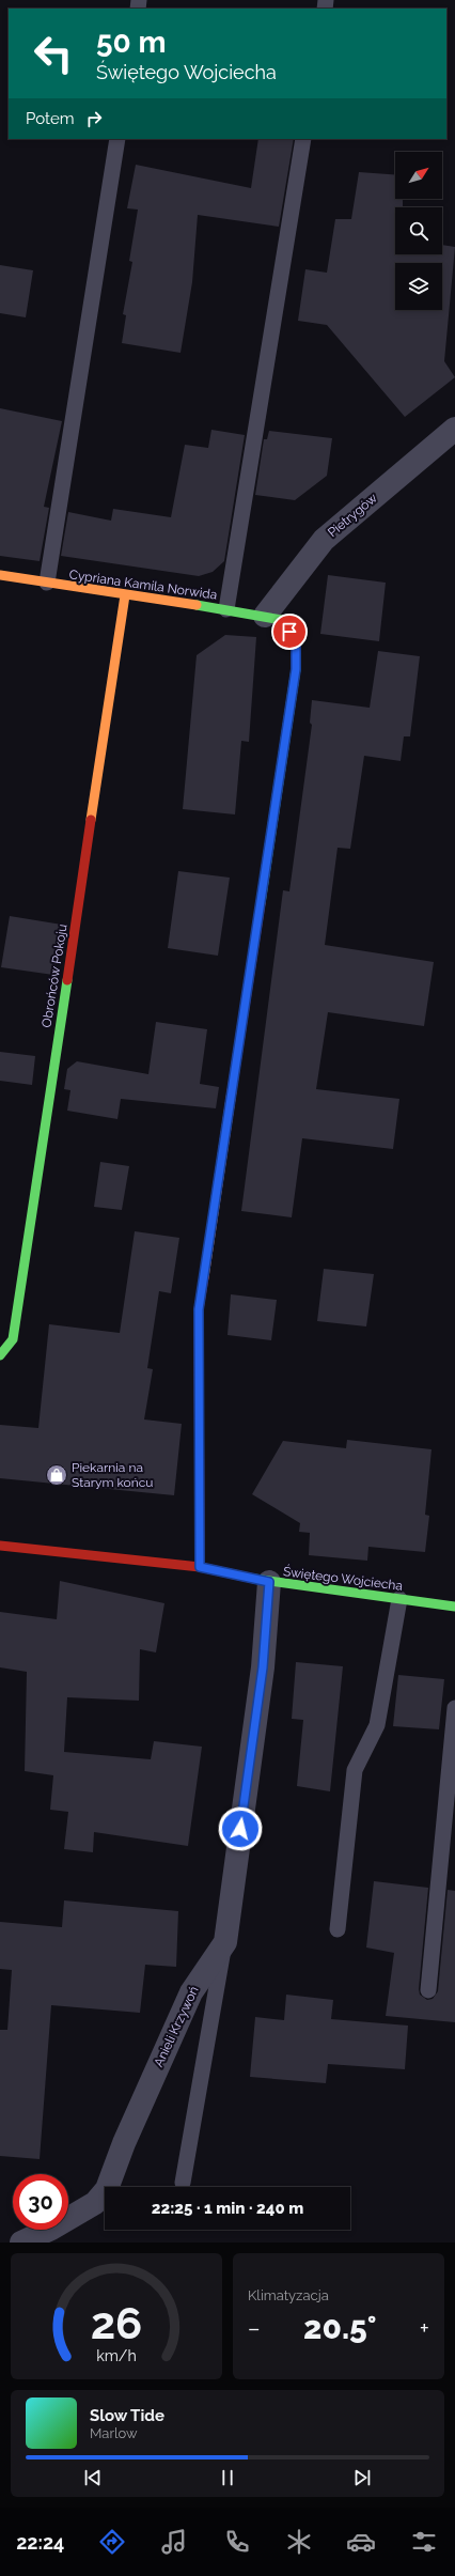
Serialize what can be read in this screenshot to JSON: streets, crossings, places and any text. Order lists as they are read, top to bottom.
{
  "streets": {
    "street": [
      "Pietrygów",
      "Cypriana Kamila Norwida",
      "Obrońców Pokoju",
      "Świętego Wojciecha",
      "Anieli Krzywoń"
    ]
  },
  "crossings": [
    ["Pietrygów", "Cypriana Kamila Norwida"],
    ["Cypriana Kamila Norwida", "Obrońców Pokoju"],
    ["Świętego Wojciecha", "Anieli Krzywoń"]
  ],
  "places": {
    "shop": ["Piekarnia na Starym końcu"]
  },
  "north": "top right",
  "page": {
    "turn": ["50 m", "Świętego Wojciecha"],
    "then": "Potem",
    "limit": "30",
    "trip": "22:25 · 1 min · 240 m",
    "tile": "Klimatyzacja",
    "heat": ["−", "20.5°", "+"],
    "song": ["Slow Tide", "Marlow"],
    "tabs": "22:24",
    "gauge": ["26", "km/h"]
  }
}
